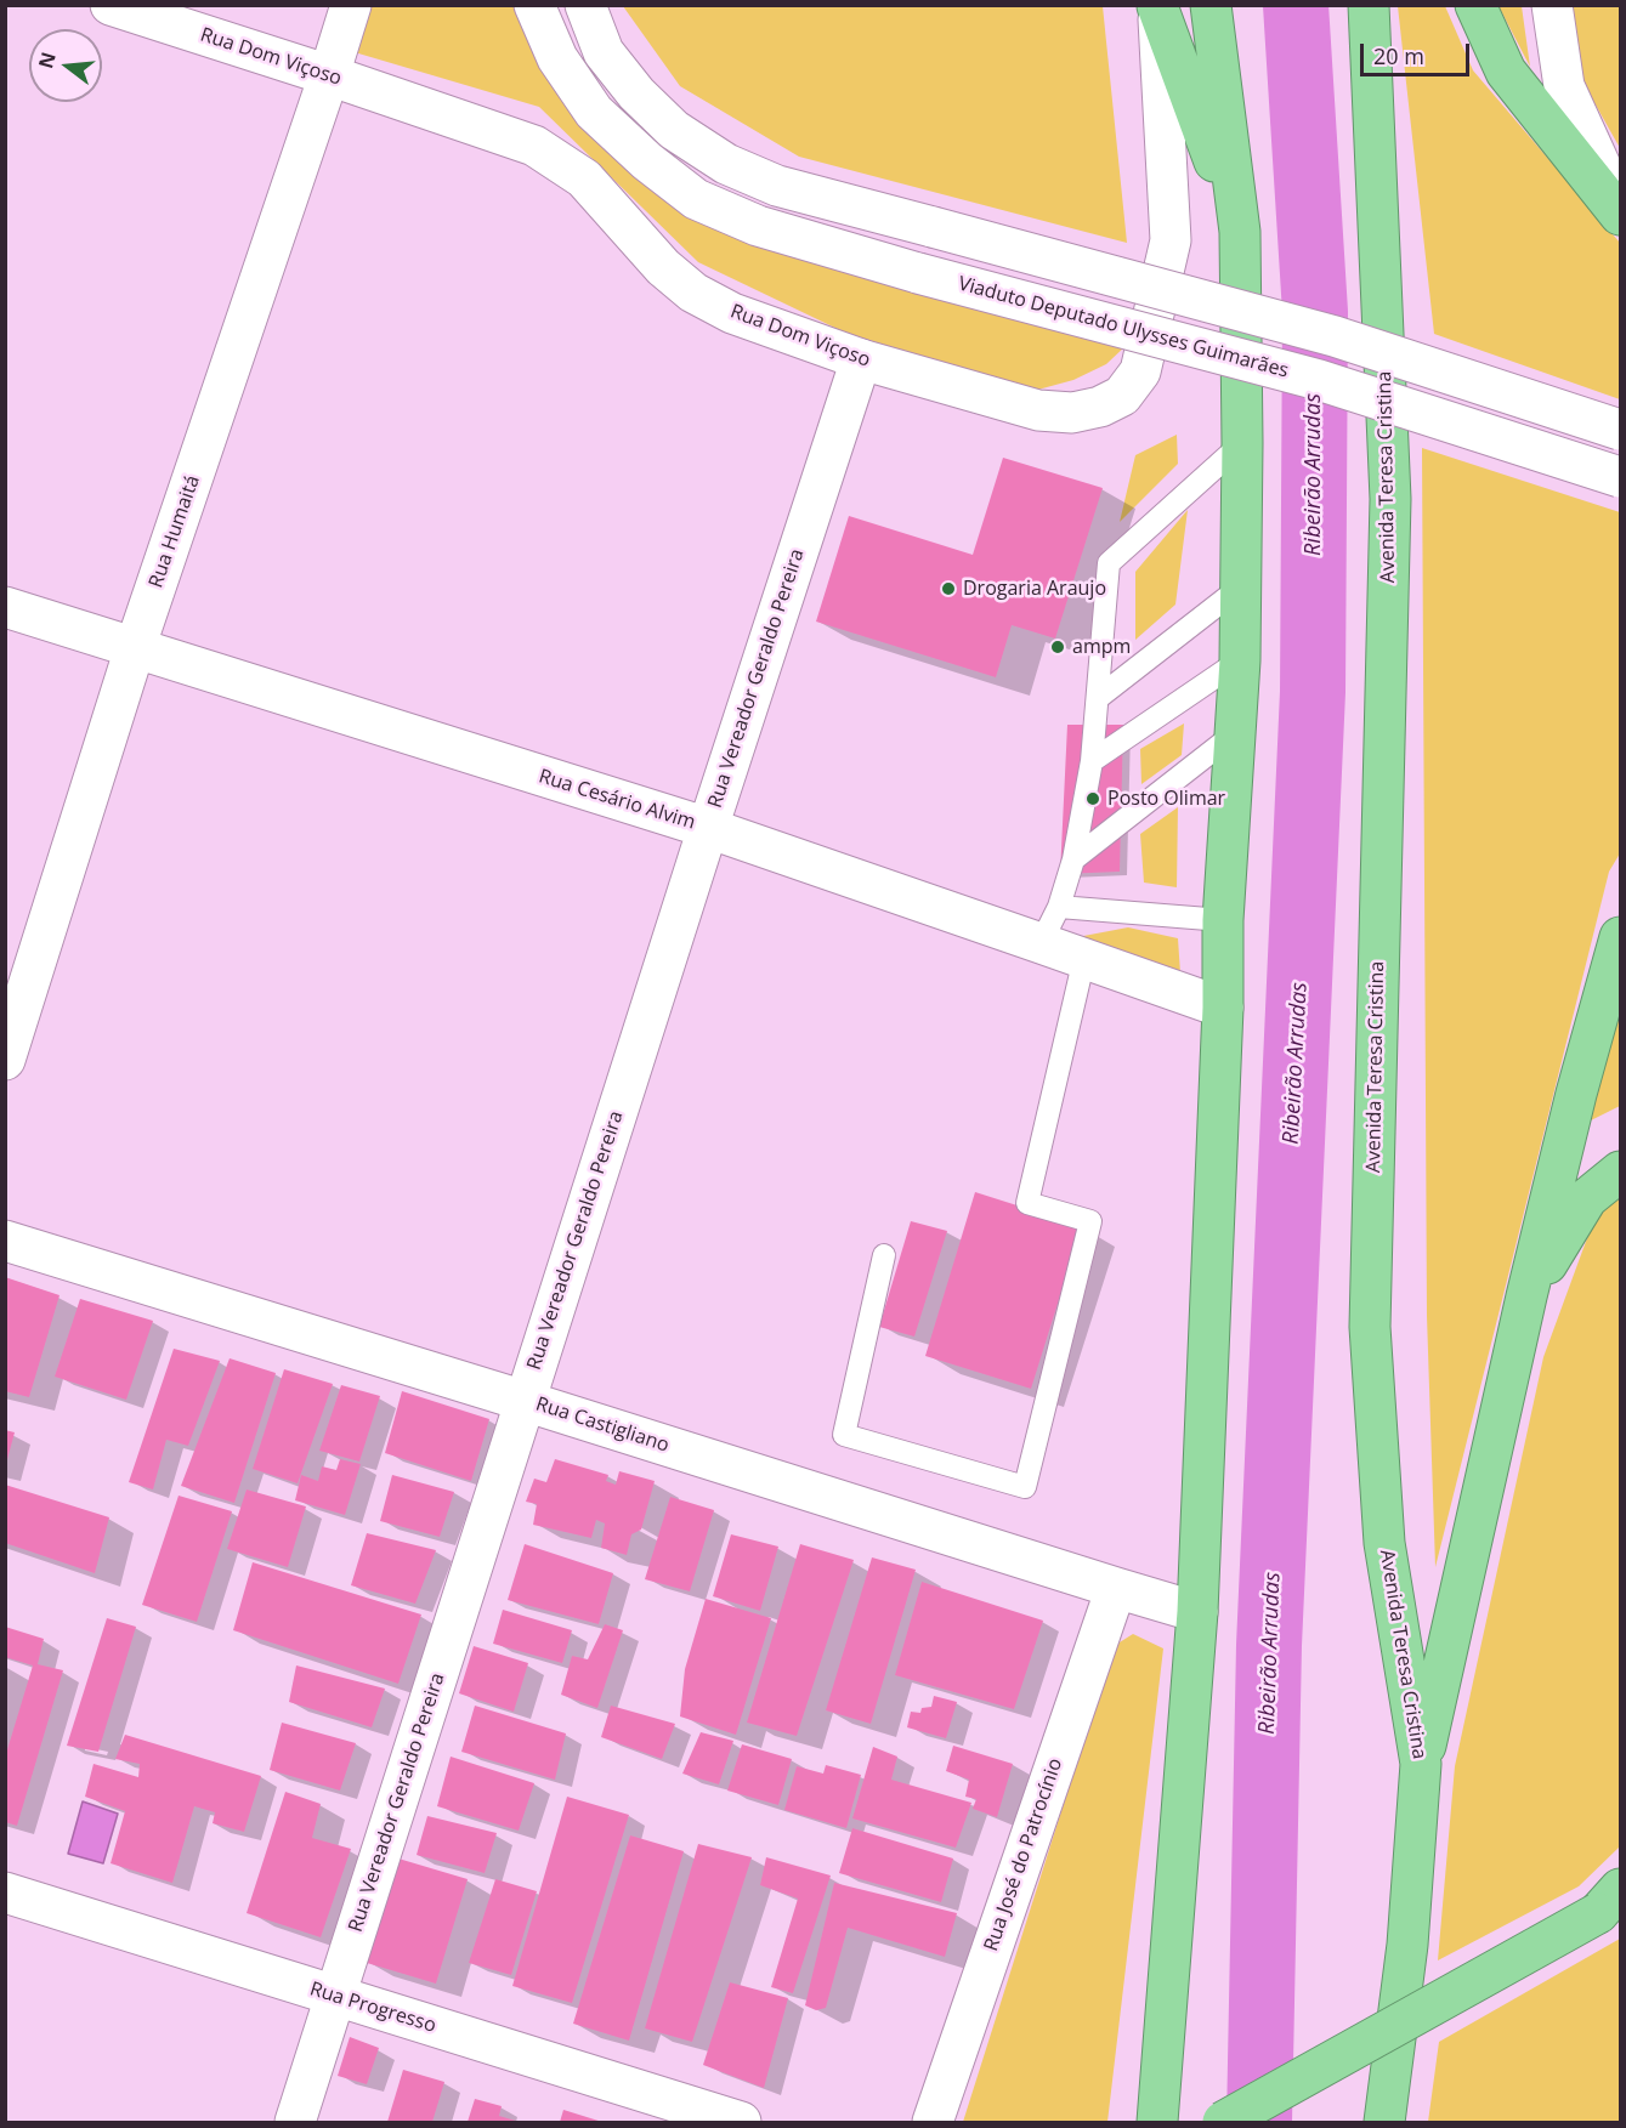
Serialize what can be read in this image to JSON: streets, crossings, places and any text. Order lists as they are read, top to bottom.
{
  "streets": {
    "highway": ["Avenida Teresa Cristina"],
    "street": [
      "Rua Dom Viçoso",
      "Viaduto Deputado Ulysses Guimarães",
      "Rua Humaitá",
      "Rua Vereador Geraldo Pereira",
      "Rua Cesário Alvim",
      "Rua Castigliano",
      "Rua José do Patrocínio",
      "Rua Progresso"
    ]
  },
  "crossings": [
    ["Rua Dom Viçoso", "Rua Humaitá"],
    ["Rua Dom Viçoso", "Rua Vereador Geraldo Pereira"],
    ["Rua Humaitá", "Rua Cesário Alvim"],
    ["Rua Vereador Geraldo Pereira", "Rua Cesário Alvim"],
    ["Rua Vereador Geraldo Pereira", "Rua Castigliano"],
    ["Rua Vereador Geraldo Pereira", "Rua Progresso"],
    ["Rua Castigliano", "Rua José do Patrocínio"]
  ],
  "water": ["Ribeirão Arrudas"],
  "places": ["Drogaria Araujo", "ampm", "Posto Olimar"],
  "scale_bar": "20 m",
  "north": "left"
}
